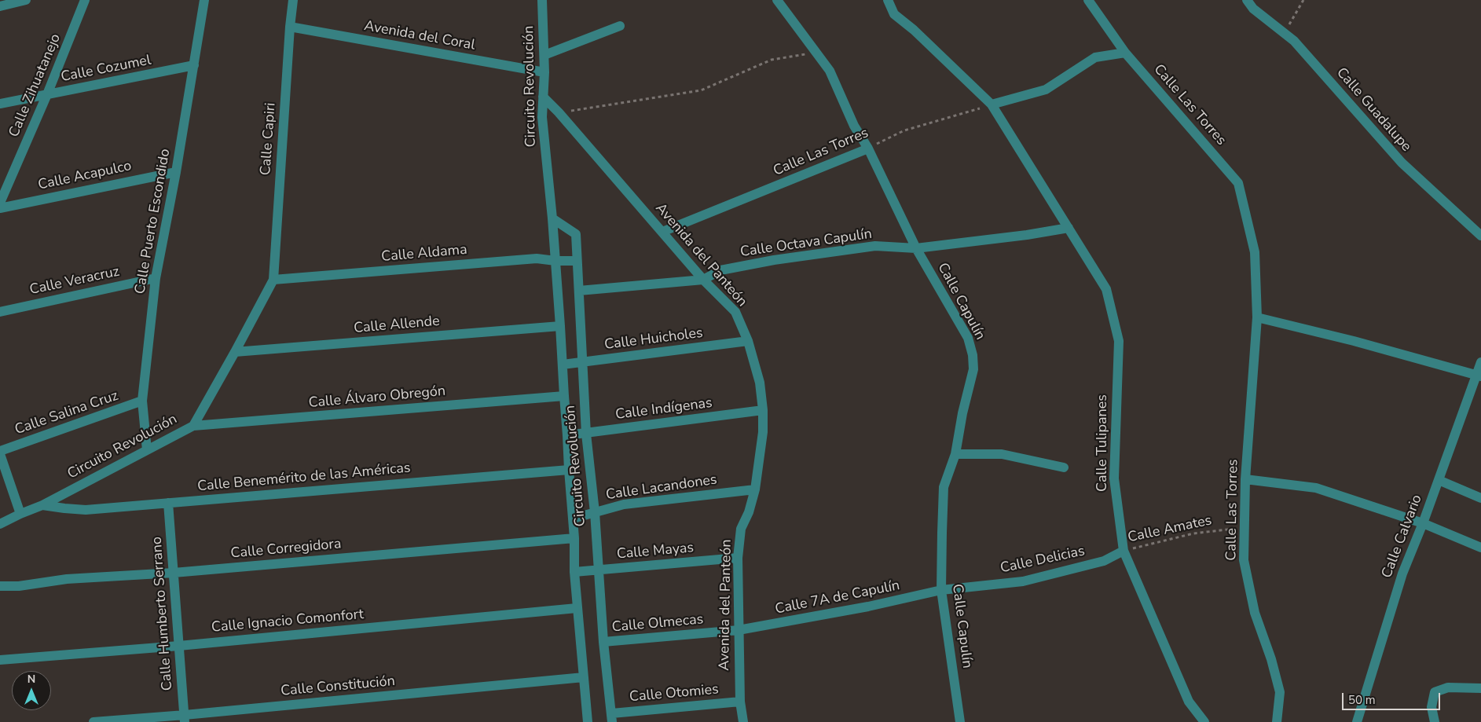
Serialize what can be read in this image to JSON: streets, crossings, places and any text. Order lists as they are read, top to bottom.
{
  "streets": {
    "street": [
      "Avenida del Coral",
      "Calle Cozumel",
      "Calle Zihuatanejo",
      "Circuito Revolución",
      "Calle Las Torres",
      "Calle Guadalupe",
      "Calle Capiri",
      "Calle Acapulco",
      "Calle Puerto Escondido",
      "Calle Octava Capulín",
      "Calle Aldama",
      "Avenida del Panteón",
      "Calle Veracruz",
      "Calle Capulín",
      "Calle Allende",
      "Calle Huicholes",
      "Calle Álvaro Obregón",
      "Calle Indígenas",
      "Calle Salina Cruz",
      "Calle Tulipanes",
      "Calle Benemérito de las Américas",
      "Calle Lacandones",
      "Calle Calvario",
      "Calle Corregidora",
      "Calle Mayas",
      "Calle Delicias",
      "Calle 7A de Capulín",
      "Calle Humberto Serrano",
      "Calle Ignacio Comonfort",
      "Calle Olmecas",
      "Calle Constitución",
      "Calle Otomies"
    ],
    "path": ["Calle Amates"]
  },
  "crossings": [
    ["Avenida del Coral", "Circuito Revolución"],
    ["Avenida del Coral", "Calle Capiri"],
    ["Calle Cozumel", "Calle Zihuatanejo"],
    ["Calle Cozumel", "Calle Puerto Escondido"],
    ["Circuito Revolución", "Calle Capiri"],
    ["Circuito Revolución", "Calle Puerto Escondido"],
    ["Circuito Revolución", "Calle Aldama"],
    ["Circuito Revolución", "Avenida del Panteón"],
    ["Circuito Revolución", "Calle Allende"],
    ["Circuito Revolución", "Calle Huicholes"],
    ["Circuito Revolución", "Calle Álvaro Obregón"],
    ["Circuito Revolución", "Calle Indígenas"],
    ["Circuito Revolución", "Calle Benemérito de las Américas"],
    ["Circuito Revolución", "Calle Lacandones"],
    ["Circuito Revolución", "Calle Corregidora"],
    ["Circuito Revolución", "Calle Mayas"],
    ["Circuito Revolución", "Calle Ignacio Comonfort"],
    ["Circuito Revolución", "Calle Olmecas"],
    ["Circuito Revolución", "Calle Constitución"],
    ["Circuito Revolución", "Calle Otomies"],
    ["Calle Las Torres", "Avenida del Panteón"],
    ["Calle Las Torres", "Calle Capulín"],
    ["Calle Las Torres", "Calle Amates"],
    ["Calle Capiri", "Calle Aldama"],
    ["Calle Acapulco", "Calle Puerto Escondido"],
    ["Calle Puerto Escondido", "Calle Veracruz"],
    ["Calle Puerto Escondido", "Calle Salina Cruz"],
    ["Calle Octava Capulín", "Avenida del Panteón"],
    ["Calle Octava Capulín", "Calle Capulín"],
    ["Calle Octava Capulín", "Calle Tulipanes"],
    ["Avenida del Panteón", "Calle Huicholes"],
    ["Avenida del Panteón", "Calle Indígenas"],
    ["Avenida del Panteón", "Calle Lacandones"],
    ["Avenida del Panteón", "Calle Mayas"],
    ["Avenida del Panteón", "Calle 7A de Capulín"],
    ["Avenida del Panteón", "Calle Olmecas"],
    ["Avenida del Panteón", "Calle Otomies"],
    ["Calle Capulín", "Calle Delicias"],
    ["Calle Capulín", "Calle 7A de Capulín"],
    ["Calle Tulipanes", "Calle Amates"],
    ["Calle Tulipanes", "Calle Delicias"],
    ["Calle Benemérito de las Américas", "Calle Humberto Serrano"],
    ["Calle Amates", "Calle Delicias"],
    ["Calle Corregidora", "Calle Humberto Serrano"],
    ["Calle Delicias", "Calle 7A de Capulín"],
    ["Calle 7A de Capulín", "Calle Olmecas"],
    ["Calle Humberto Serrano", "Calle Ignacio Comonfort"],
    ["Calle Humberto Serrano", "Calle Constitución"]
  ],
  "scale_bar": "50 m",
  "north": "top"
}
